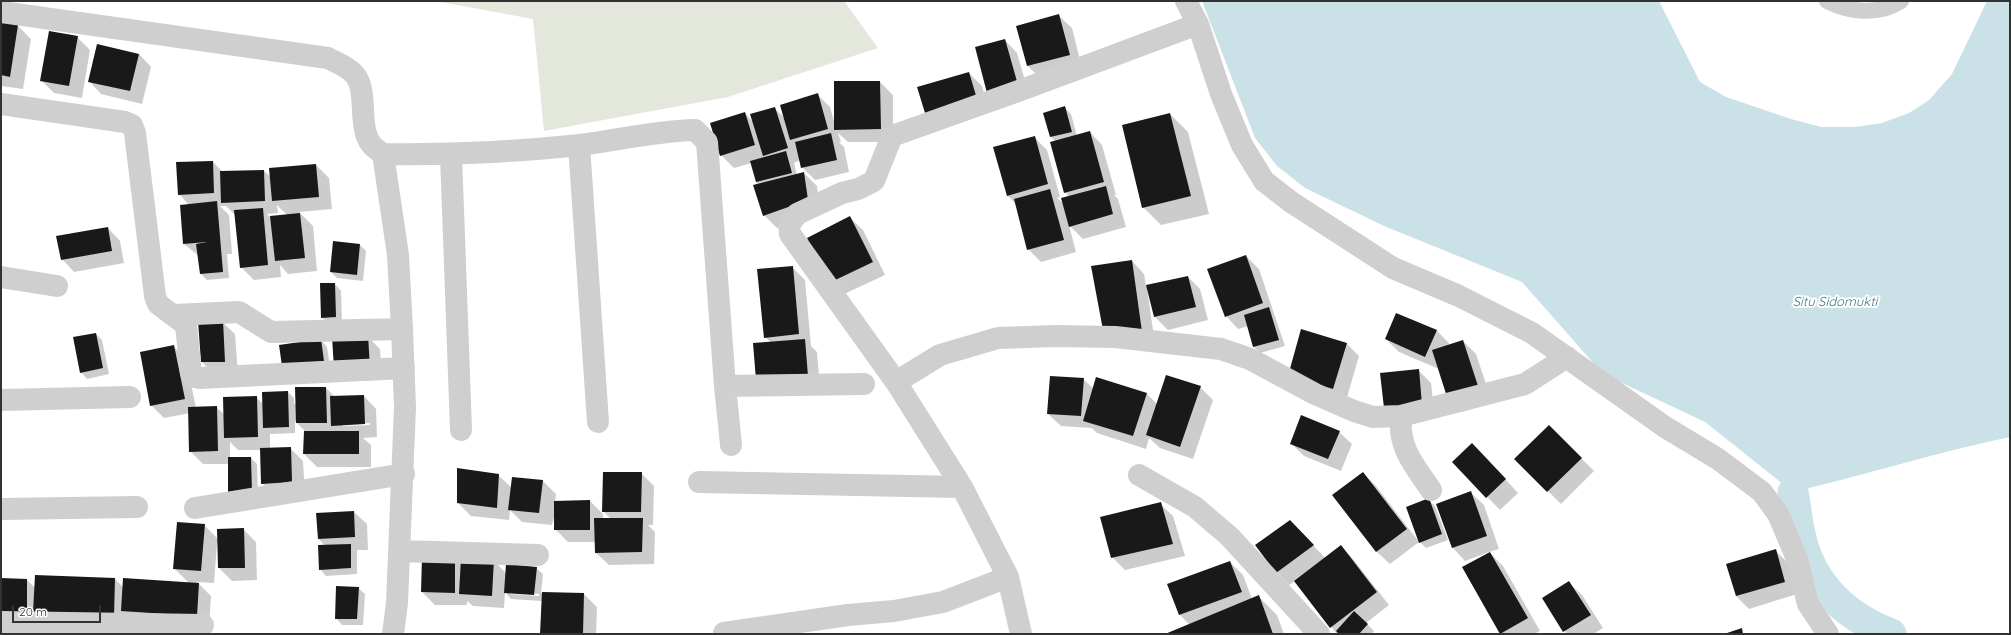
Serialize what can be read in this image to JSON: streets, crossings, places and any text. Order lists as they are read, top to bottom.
{
  "water": ["Situ Sidomukti"],
  "scale_bar": "20 m"
}
